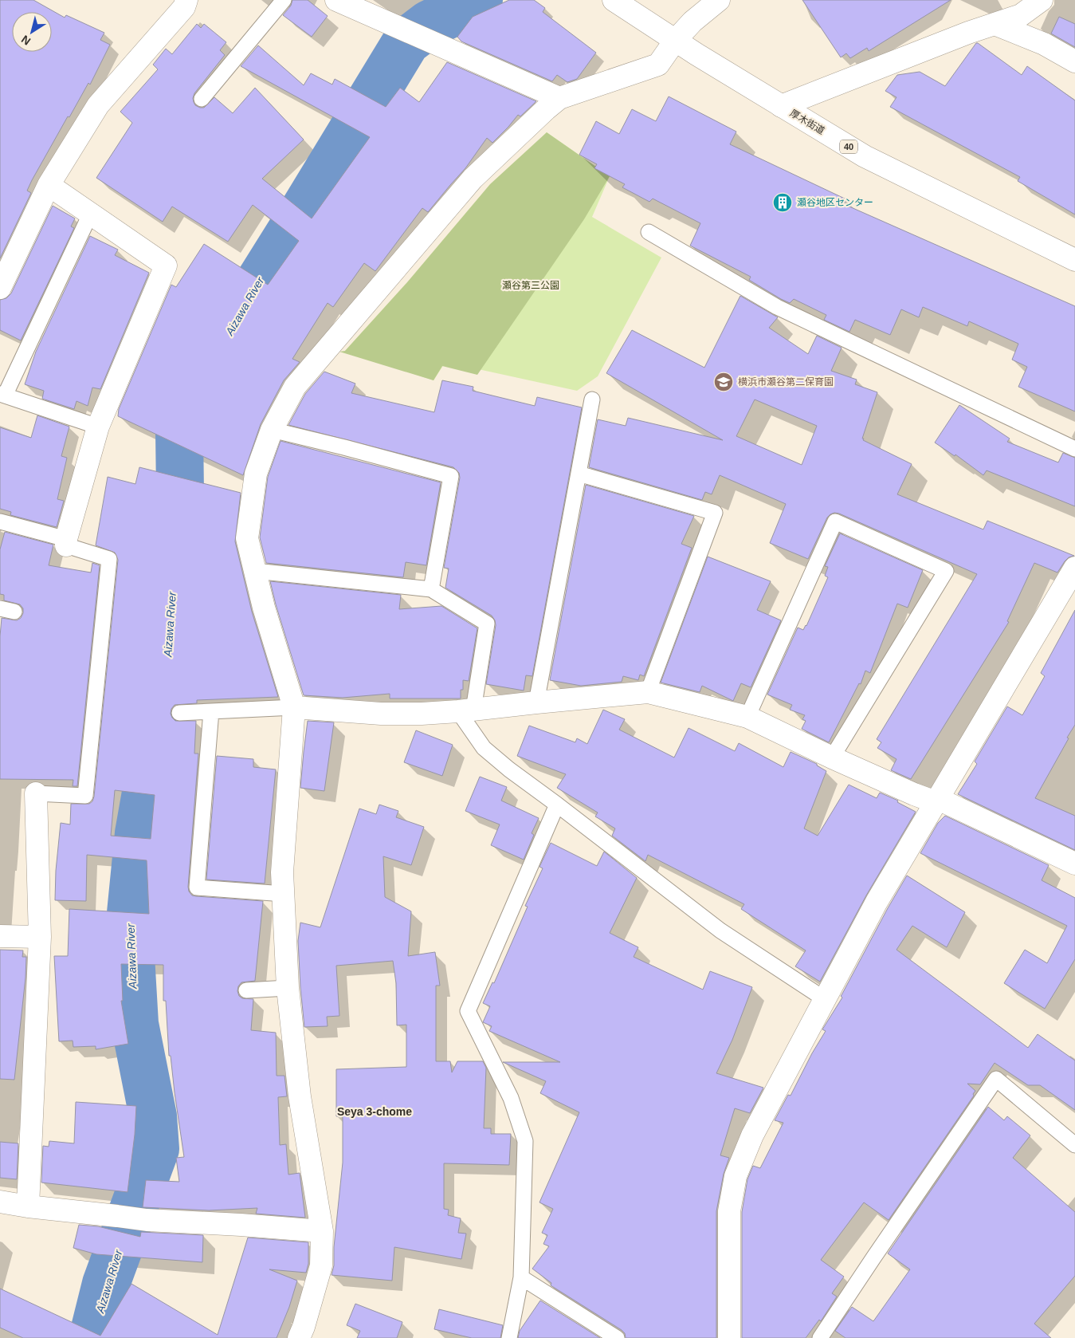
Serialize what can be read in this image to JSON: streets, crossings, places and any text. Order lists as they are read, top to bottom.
{
  "streets": {
    "street": ["厚木街道", "40"]
  },
  "districts": ["Seya 3-chome"],
  "water": ["Aizawa River"],
  "parks": ["瀬谷第三公園"],
  "places": {
    "building": ["瀬谷地区センター"],
    "school or university": ["横浜市瀬谷第二保育園"]
  },
  "north": "bottom left"
}
